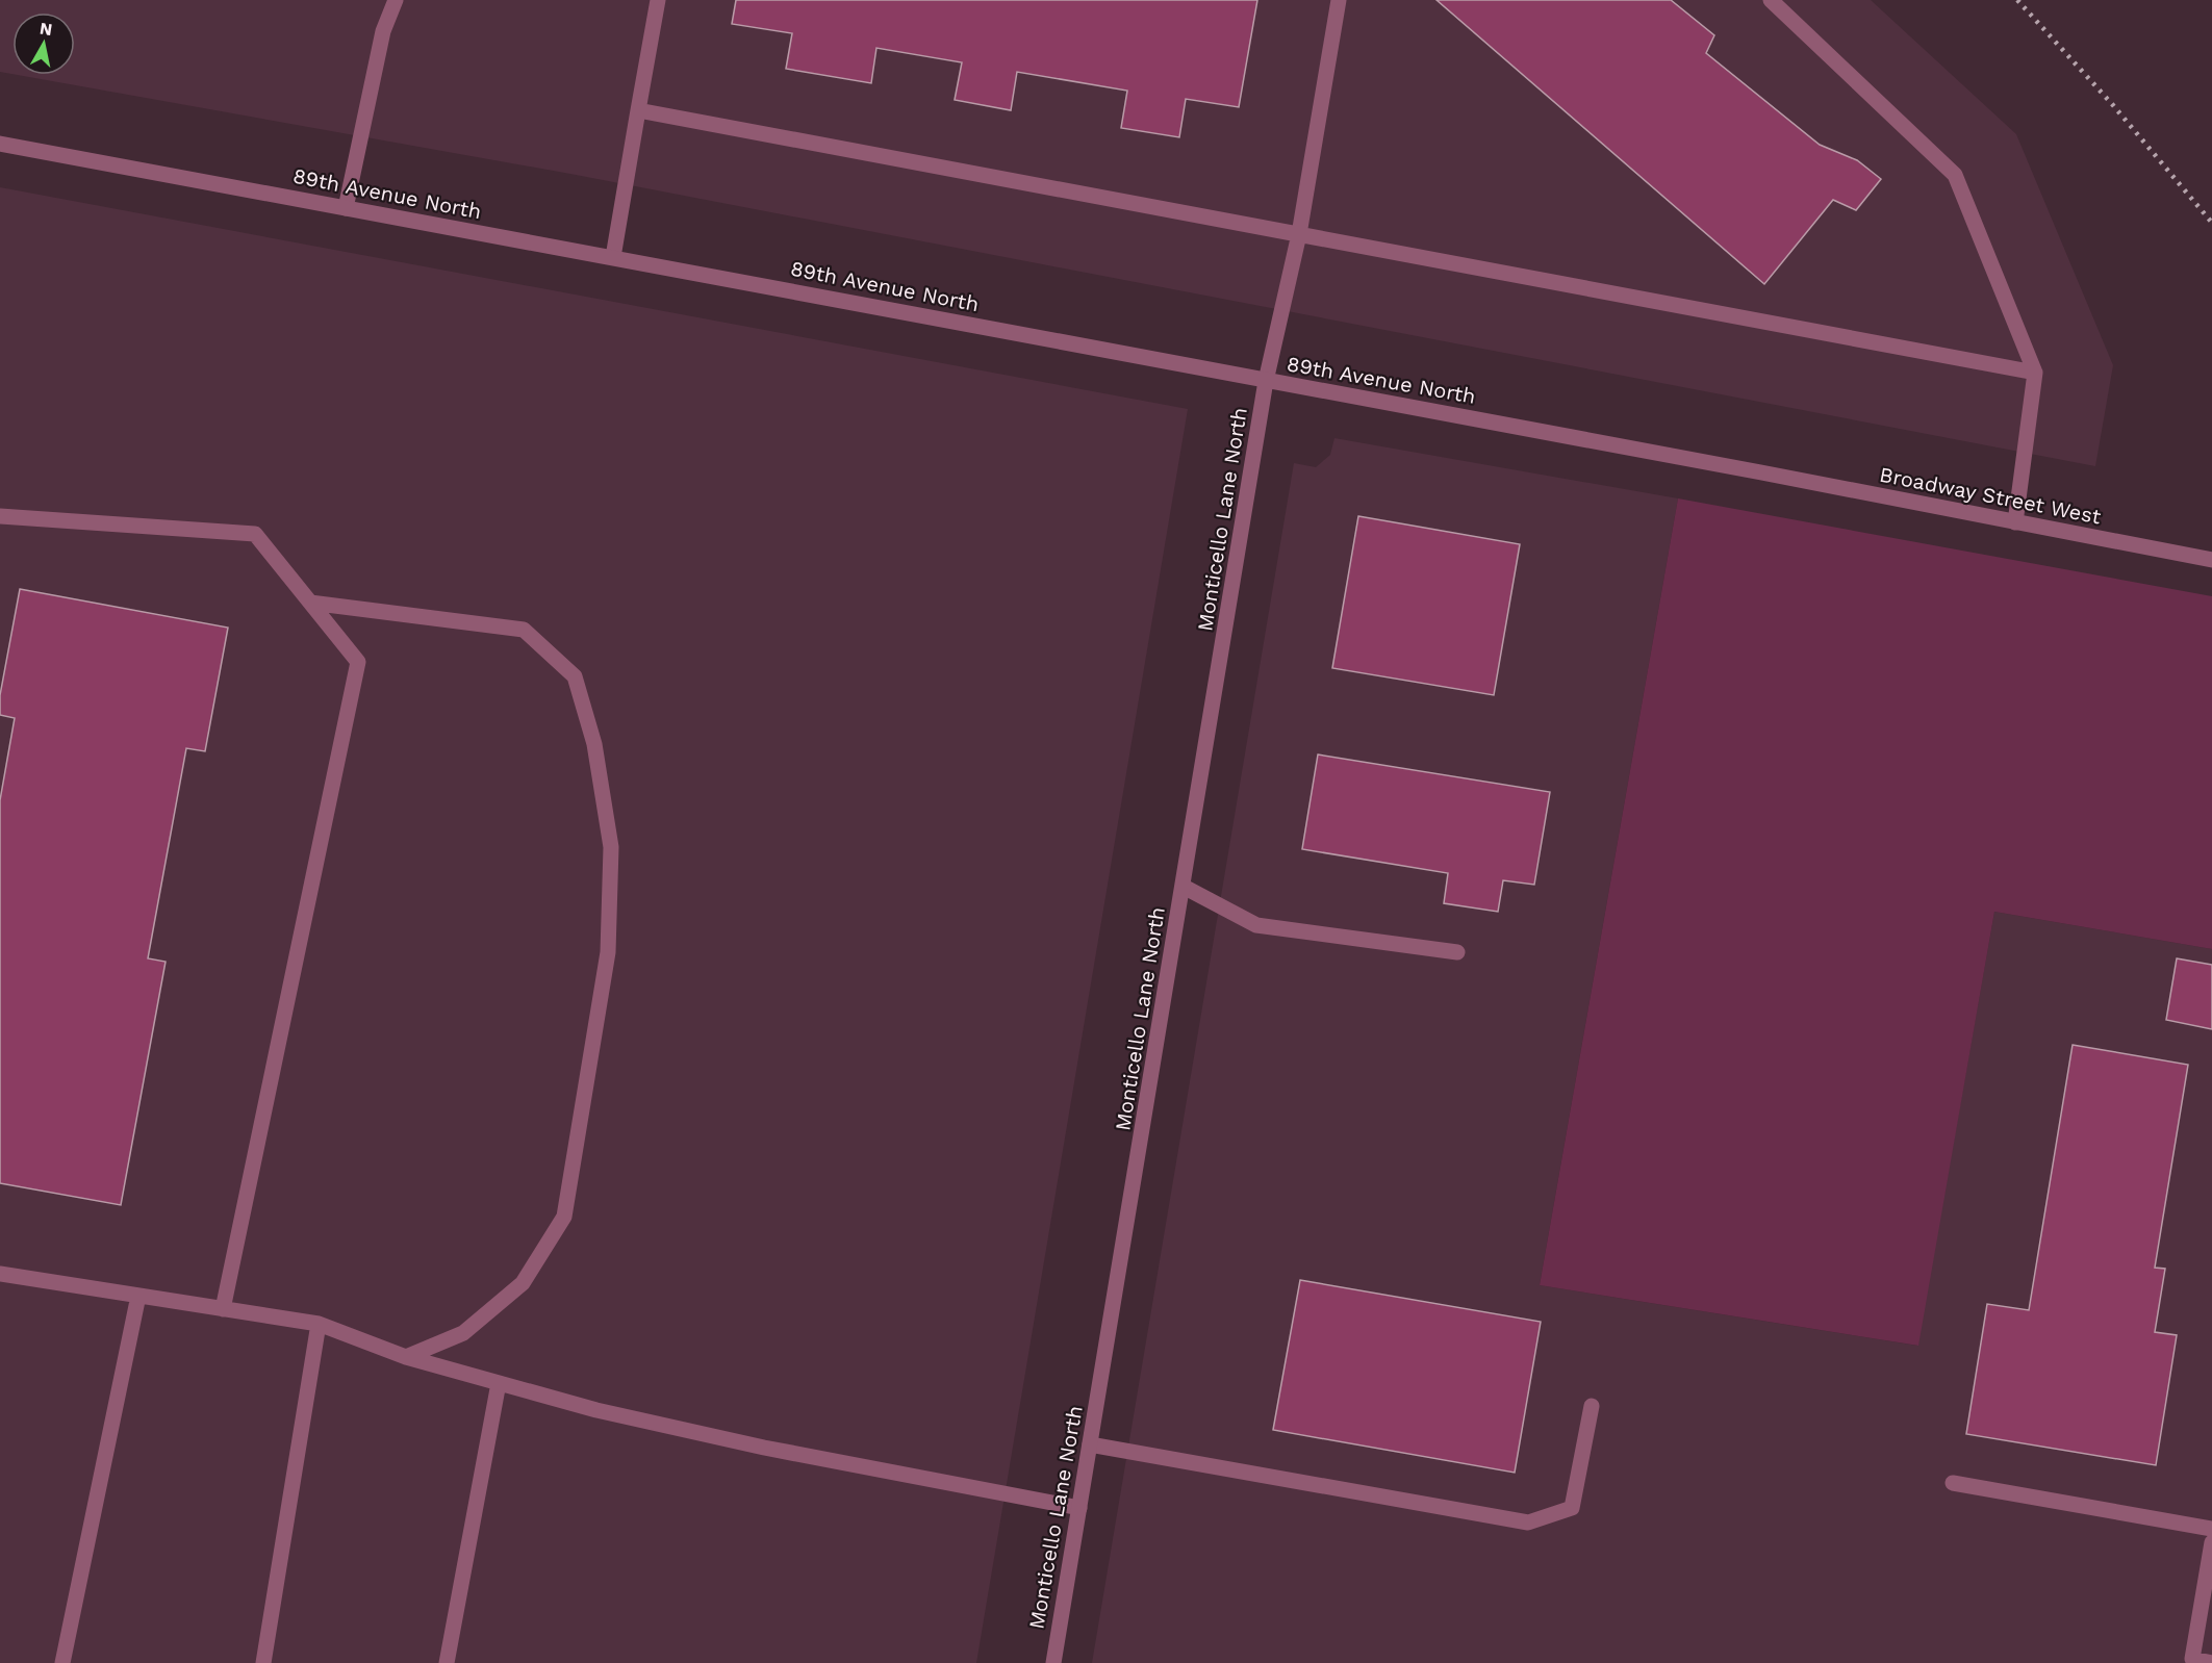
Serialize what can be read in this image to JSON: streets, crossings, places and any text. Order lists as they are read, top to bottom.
{
  "streets": {
    "street": ["89th Avenue North", "Broadway Street West", "Monticello Lane North"]
  },
  "crossings": [
    ["89th Avenue North", "Broadway Street West"],
    ["89th Avenue North", "Monticello Lane North"]
  ],
  "north": "top"
}
